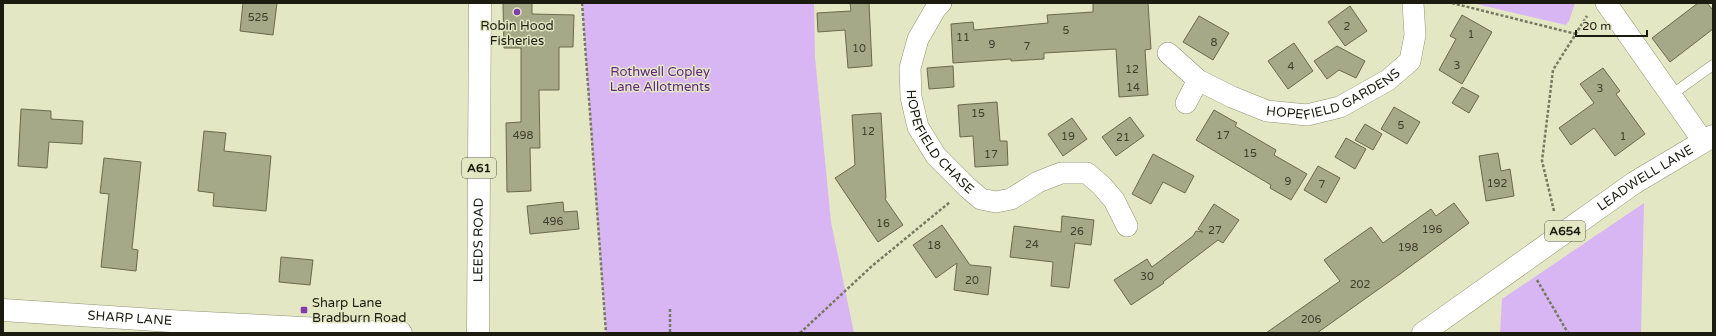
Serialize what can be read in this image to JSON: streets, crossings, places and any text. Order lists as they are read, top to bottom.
{
  "streets": {
    "main road": [
      "A61",
      "LEADWELL LANE",
      "A654",
      "LEEDS ROAD",
      "SHARP LANE"
    ],
    "street": ["HOPEFIELD GARDENS", "HOPEFIELD CHASE"]
  },
  "parks": ["Rothwell Copley Lane Allotments"],
  "places": {
    "other": ["Robin Hood Fisheries"],
    "transit": ["Sharp Lane Bradburn Road"]
  },
  "house_numbers": [
    "525",
    "2",
    "5",
    "1",
    "11",
    "8",
    "9",
    "7",
    "10",
    "3",
    "4",
    "12",
    "14",
    "3",
    "15",
    "5",
    "12",
    "498",
    "17",
    "19",
    "1",
    "21",
    "15",
    "17",
    "9",
    "192",
    "7",
    "496",
    "16",
    "196",
    "27",
    "26",
    "24",
    "18",
    "198",
    "30",
    "20",
    "202",
    "206"
  ],
  "scale_bar": "20 m"
}
